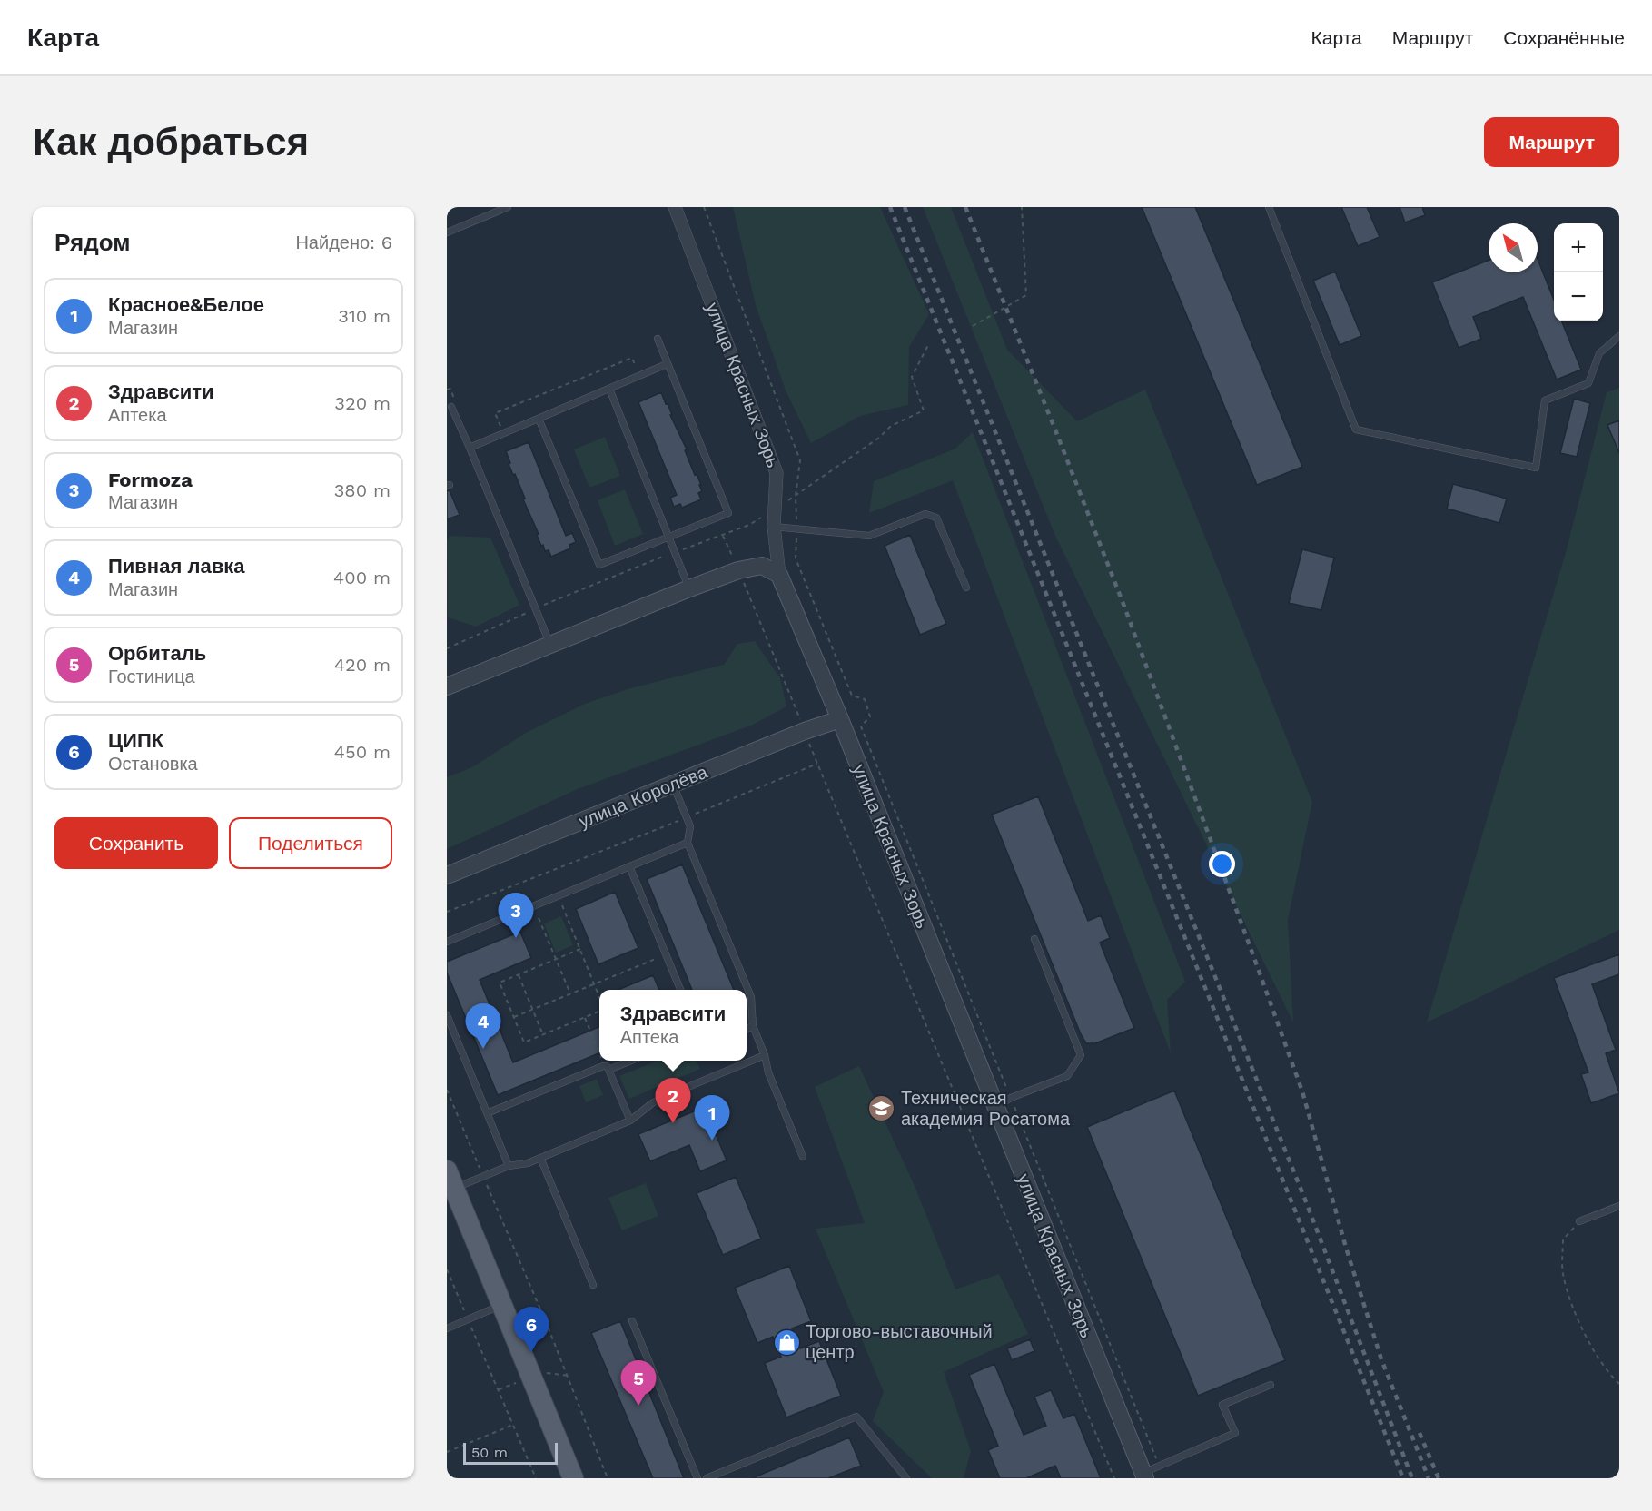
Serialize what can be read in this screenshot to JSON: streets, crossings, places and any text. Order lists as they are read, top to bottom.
{
  "streets": {
    "street": ["улица Красных Зорь", "улица Королёва"]
  },
  "crossings": [
    ["улица Красных Зорь", "улица Королёва"]
  ],
  "places": {
    "school or university": ["Техническая академия Росатома"],
    "shop": ["Торгово-выставочный центр"]
  },
  "scale_bar": "50 m",
  "north": "top left",
  "page": {
    "header": "Карта",
    "nav": ["Карта", "Маршрут", "Сохранённые"],
    "buttons": [
      "Маршрут",
      ["Сохранить", "Поделиться"]
    ],
    "title": "Как добраться",
    "heading": ["Рядом", "Найдено: 6"],
    "map_buttons": ["+", "−"],
    "list": [
      {
        "mark": "1",
        "name": "Красное&Белое",
        "note": "Магазин",
        "value": "310 m"
      },
      {
        "mark": "2",
        "name": "Здравсити",
        "note": "Аптека",
        "value": "320 m"
      },
      {
        "mark": "3",
        "name": "Formoza",
        "note": "Магазин",
        "value": "380 m"
      },
      {
        "mark": "4",
        "name": "Пивная лавка",
        "note": "Магазин",
        "value": "400 m"
      },
      {
        "mark": "5",
        "name": "Орбиталь",
        "note": "Гостиница",
        "value": "420 m"
      },
      {
        "mark": "6",
        "name": "ЦИПК",
        "note": "Остановка",
        "value": "450 m"
      }
    ],
    "pins": [
      "3",
      "4",
      "2",
      "1",
      "6",
      "5"
    ],
    "popup": ["Здравсити", "Аптека"],
    "scale": "50 m"
  }
}
